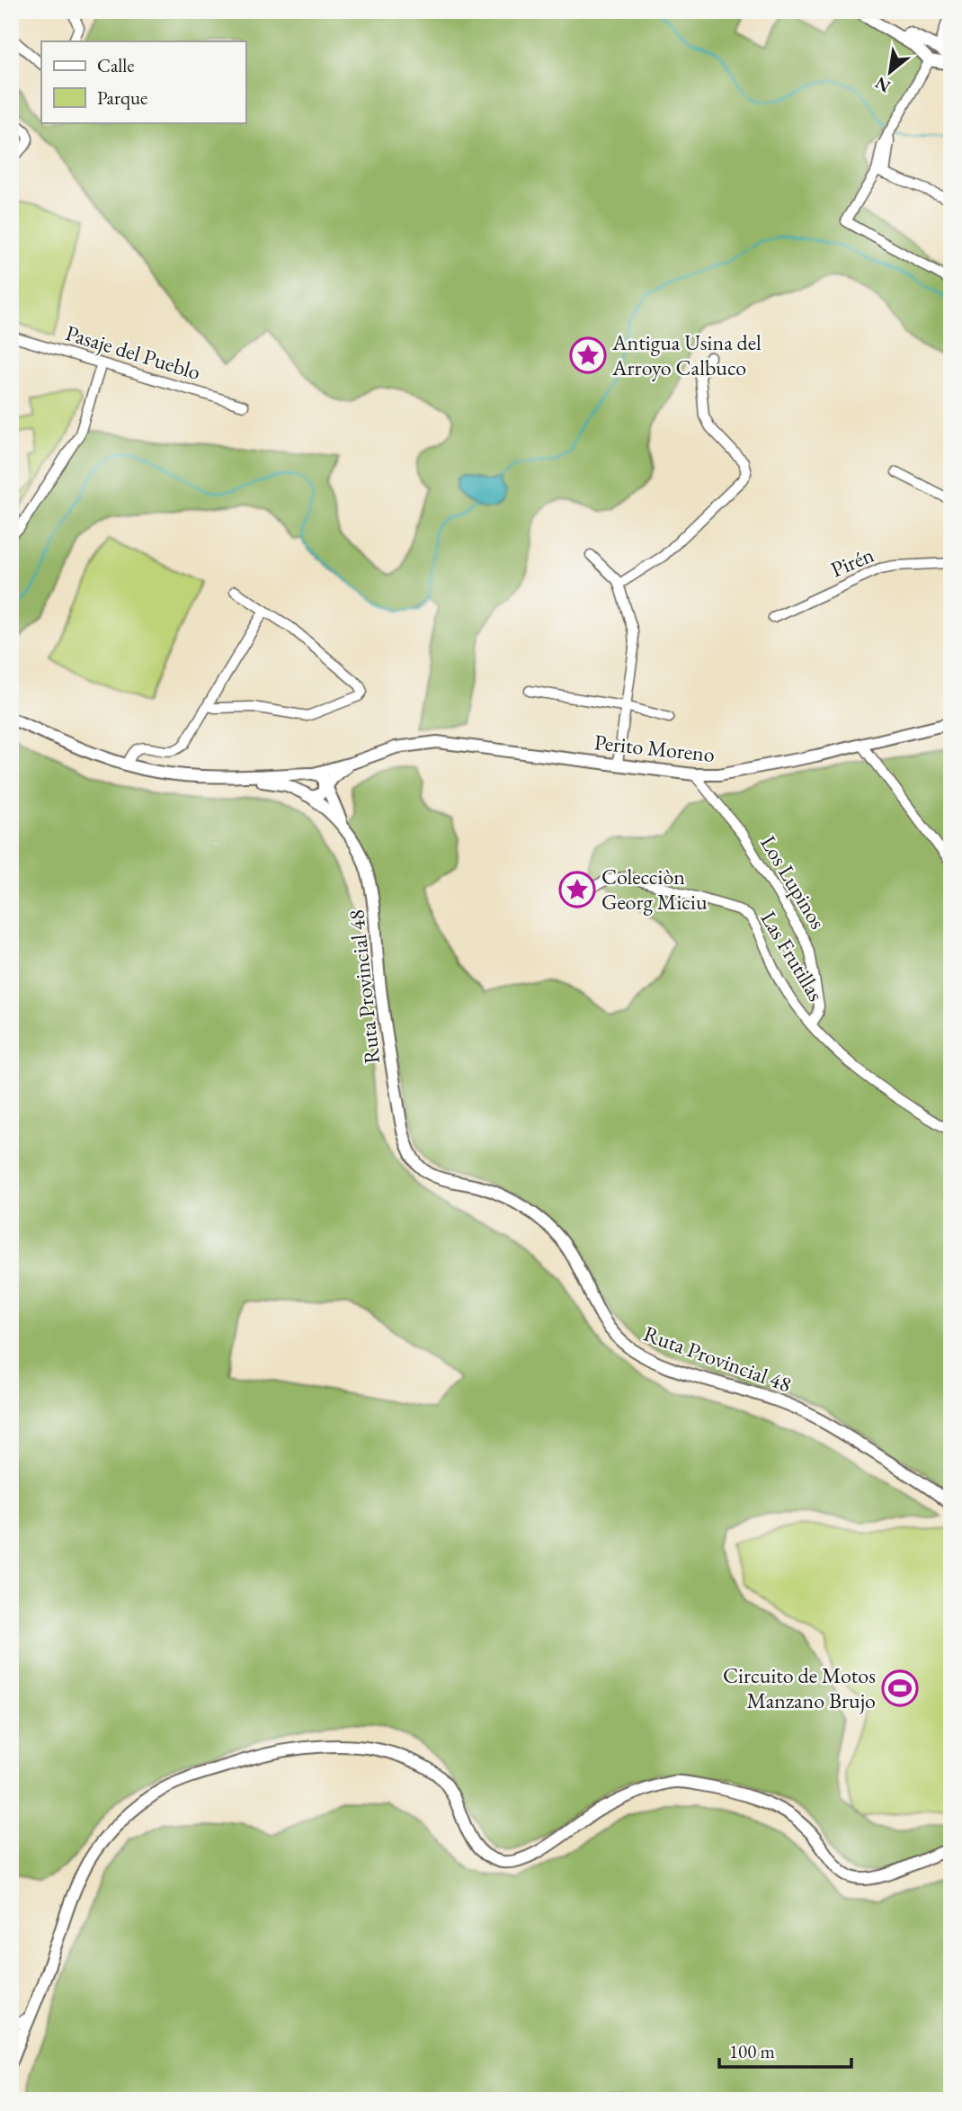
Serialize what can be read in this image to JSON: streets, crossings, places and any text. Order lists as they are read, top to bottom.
{
  "streets": {
    "main road": ["Perito Moreno", "Ruta Provincial 48"],
    "street": [
      "Pasaje del Pueblo",
      "Pirén",
      "Los Lupinos",
      "Las Frutillas"
    ]
  },
  "crossings": [
    ["Perito Moreno", "Los Lupinos"],
    ["Perito Moreno", "Ruta Provincial 48"],
    ["Los Lupinos", "Las Frutillas"]
  ],
  "places": {
    "place": ["Antigua Usina del Arroyo Calbuco", "Colecciòn Georg Miciu"],
    "sports": ["Circuito de Motos Manzano Brujo"]
  },
  "legend": ["Calle", "Parque"],
  "scale_bar": "100 m",
  "north": "bottom left"
}
